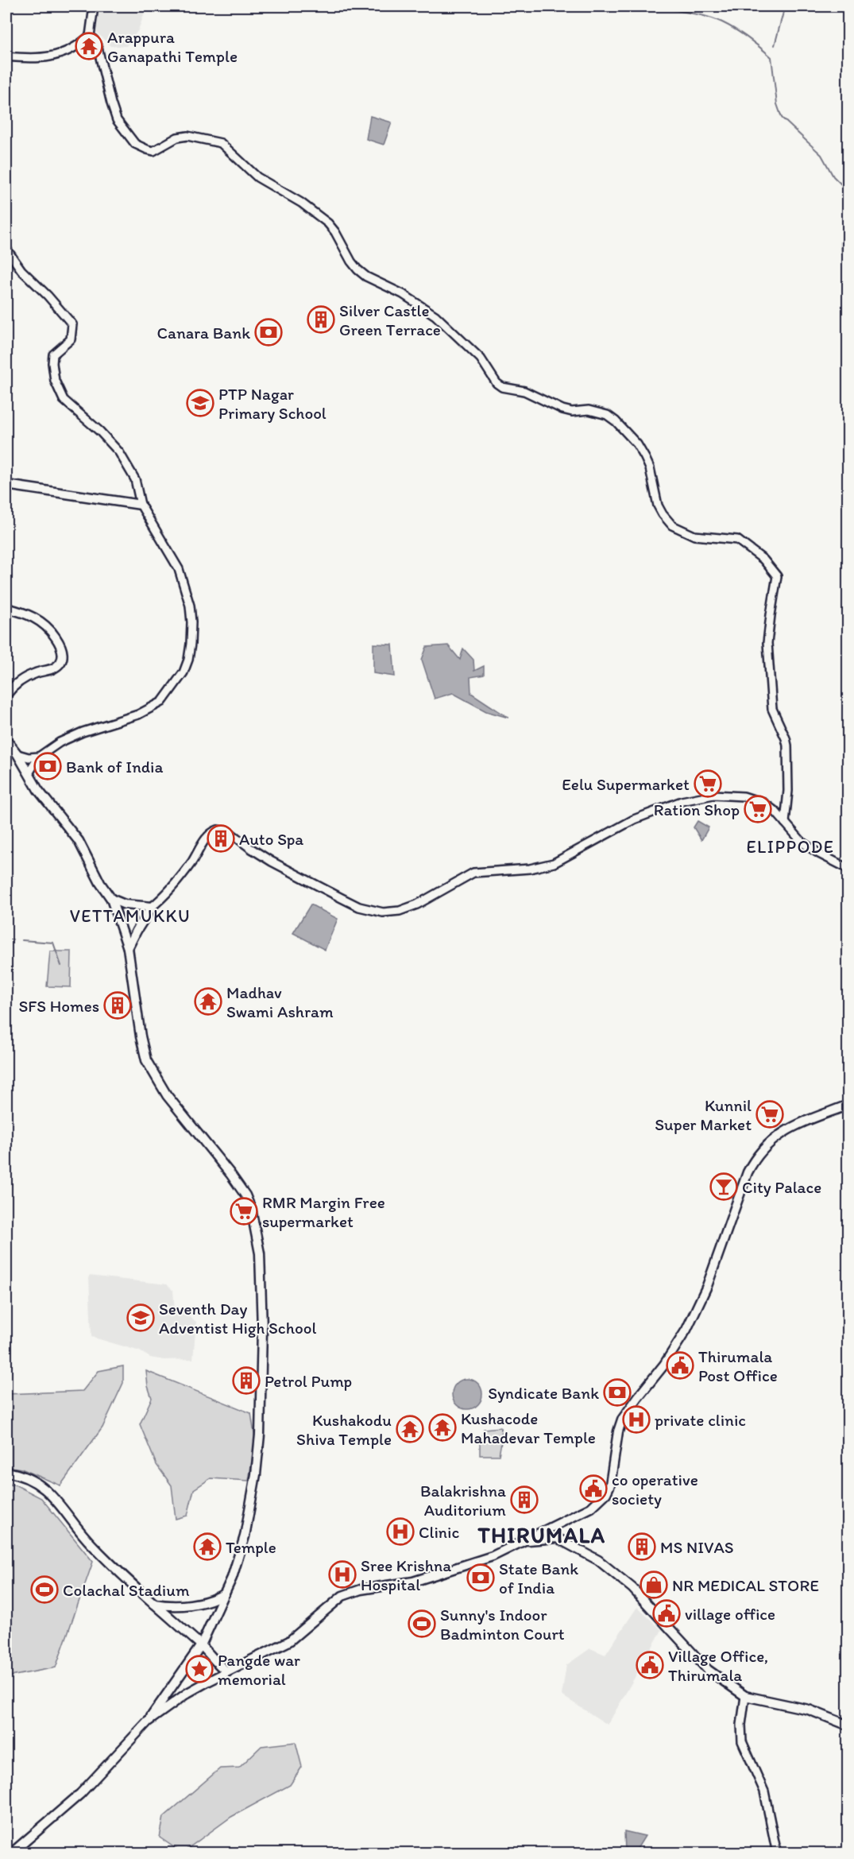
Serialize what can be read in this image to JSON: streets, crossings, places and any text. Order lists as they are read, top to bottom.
{
  "districts": ["ELIPPODE", "VETTAMUKKU", "THIRUMALA"],
  "places": {
    "temple": [
      "Arappura Ganapathi Temple",
      "Madhav Swami Ashram",
      "Kushacode Mahadevar Temple",
      "Kushakodu Shiva Temple",
      "Temple"
    ],
    "building": [
      "Silver Castle Green Terrace",
      "Auto Spa",
      "SFS Homes",
      "Petrol Pump",
      "Balakrishna Auditorium",
      "MS NIVAS"
    ],
    "bank": [
      "Canara Bank",
      "Bank of India",
      "Syndicate Bank",
      "State Bank of India"
    ],
    "school or university": ["PTP Nagar Primary School", "Seventh Day Adventist High School"],
    "supermarket": [
      "Eelu Supermarket",
      "Ration Shop",
      "Kunnil Super Market",
      "RMR Margin Free supermarket"
    ],
    "bar": ["City Palace"],
    "public building": [
      "Thirumala Post Office",
      "co operative society",
      "village office",
      "Village Office, Thirumala"
    ],
    "hospital": ["private clinic", "Clinic", "Sree Krishna Hospital"],
    "shop": ["NR MEDICAL STORE"],
    "sports": ["Colachal Stadium", "Sunny's Indoor Badminton Court"],
    "place": ["Pangde war memorial"]
  }
}
